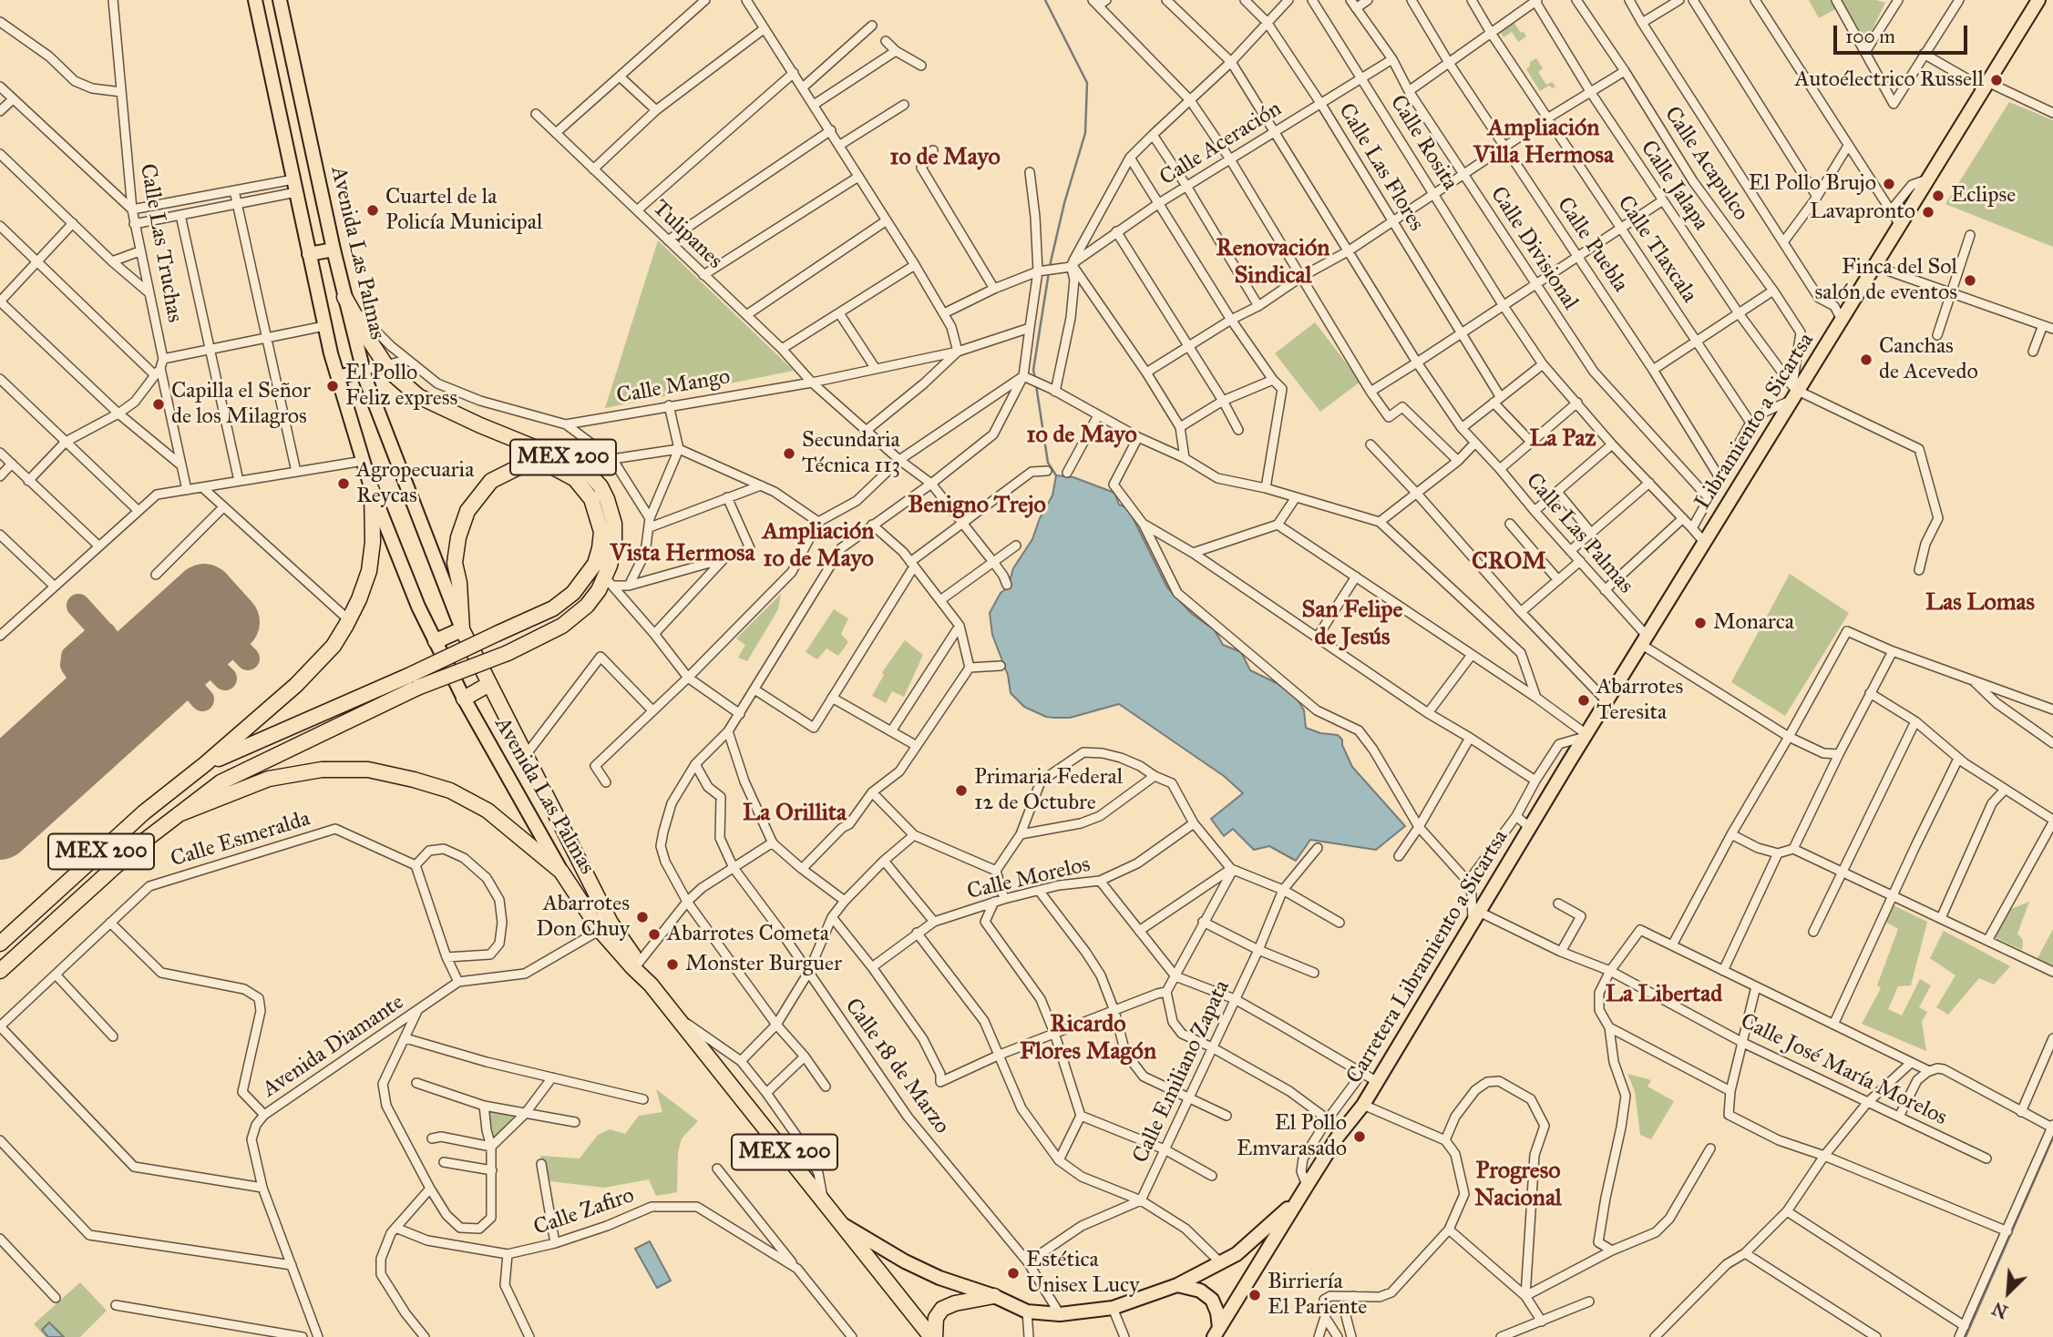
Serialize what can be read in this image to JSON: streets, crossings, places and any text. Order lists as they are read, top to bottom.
{
  "streets": {
    "highway": ["Avenida Las Palmas", "MEX 200"],
    "main road": ["Libramiento a Sicartsa", "Carretera Libramiento a Sicartsa"],
    "street": [
      "Calle Rosita",
      "Calle Aceración",
      "Calle Acapulco",
      "Calle Las Flores",
      "Calle Jalapa",
      "Tulipanes",
      "Calle Las Truchas",
      "Calle Puebla",
      "Calle Divisional",
      "Calle Tlaxcala",
      "Calle Mango",
      "Calle Las Palmas",
      "Calle Esmeralda",
      "Calle Morelos",
      "Avenida Diamante",
      "Calle 18 de Marzo",
      "Calle José María Morelos",
      "Calle Emiliano Zapata",
      "Calle Zafiro"
    ]
  },
  "crossings": [
    ["Calle Rosita", "Calle Aceración"],
    ["Calle Rosita", "Libramiento a Sicartsa"],
    ["Calle Aceración", "Calle Las Flores"],
    ["Calle Aceración", "Calle Divisional"],
    ["Calle Aceración", "Calle Las Palmas"],
    ["Calle Acapulco", "Calle Jalapa"],
    ["Calle Acapulco", "Libramiento a Sicartsa"],
    ["Calle Jalapa", "Libramiento a Sicartsa"],
    ["Tulipanes", "Calle Mango"],
    ["Avenida Las Palmas", "Calle Mango"],
    ["Avenida Las Palmas", "MEX 200"],
    ["Avenida Las Palmas", "Avenida Diamante"],
    ["Calle Mango", "MEX 200"],
    ["Libramiento a Sicartsa", "Calle Las Palmas"],
    ["Libramiento a Sicartsa", "Carretera Libramiento a Sicartsa"],
    ["Carretera Libramiento a Sicartsa", "Calle José María Morelos"]
  ],
  "districts": [
    "Ampliación Villa Hermosa",
    "1o de Mayo",
    "Renovación Sindical",
    "1o de Mayo",
    "La Paz",
    "Benigno Trejo",
    "Ampliación 1o de Mayo",
    "Vista Hermosa",
    "CROM",
    "Las Lomas",
    "San Felipe de Jesús",
    "La Orillita",
    "La Libertad",
    "Ricardo Flores Magón",
    "Progreso Nacional"
  ],
  "places": [
    "Autoélectrico Russell",
    "El Pollo Brujo",
    "Eclipse",
    "Cuartel de la Policía Municipal",
    "Lavapronto",
    "Finca del Sol salón de eventos",
    "Canchas de Acevedo",
    "El Pollo Feliz express",
    "Capilla el Señor de los Milagros",
    "Secundaria Técnica 113",
    "Agropecuaria Reycas",
    "Monarca",
    "Abarrotes Teresita",
    "Primaria Federal 12 de Octubre",
    "Abarrotes Don Chuy",
    "Abarrotes Cometa",
    "Monster Burguer",
    "El Pollo Emvarasado",
    "Estética Unisex Lucy",
    "Birriería El Pariente"
  ],
  "scale_bar": "100 m",
  "north": "bottom left"
}
